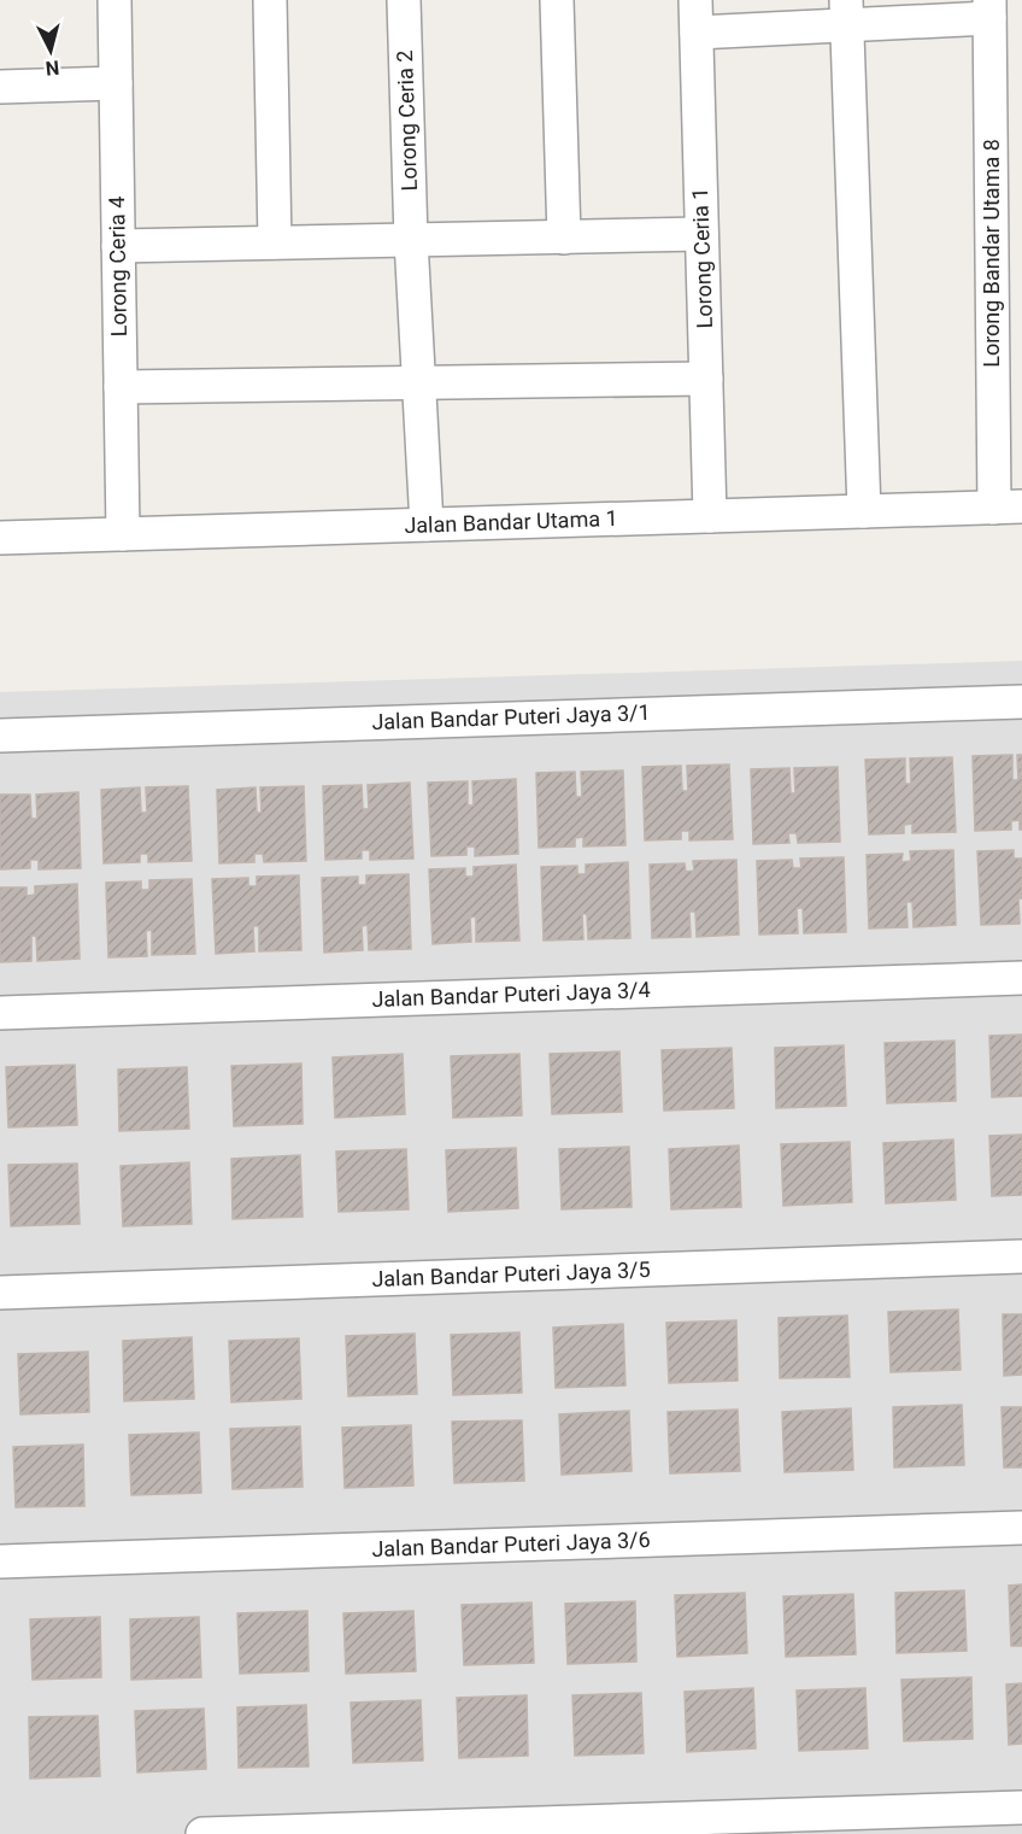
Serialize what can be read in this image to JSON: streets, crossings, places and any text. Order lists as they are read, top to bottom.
{
  "streets": {
    "street": [
      "Lorong Ceria 2",
      "Lorong Bandar Utama 8",
      "Lorong Ceria 1",
      "Lorong Ceria 4",
      "Jalan Bandar Utama 1",
      "Jalan Bandar Puteri Jaya 3/1",
      "Jalan Bandar Puteri Jaya 3/4",
      "Jalan Bandar Puteri Jaya 3/5",
      "Jalan Bandar Puteri Jaya 3/6"
    ]
  },
  "crossings": [
    ["Lorong Ceria 2", "Jalan Bandar Utama 1"],
    ["Lorong Bandar Utama 8", "Jalan Bandar Utama 1"],
    ["Lorong Ceria 1", "Jalan Bandar Utama 1"],
    ["Lorong Ceria 4", "Jalan Bandar Utama 1"]
  ],
  "north": "bottom"
}
